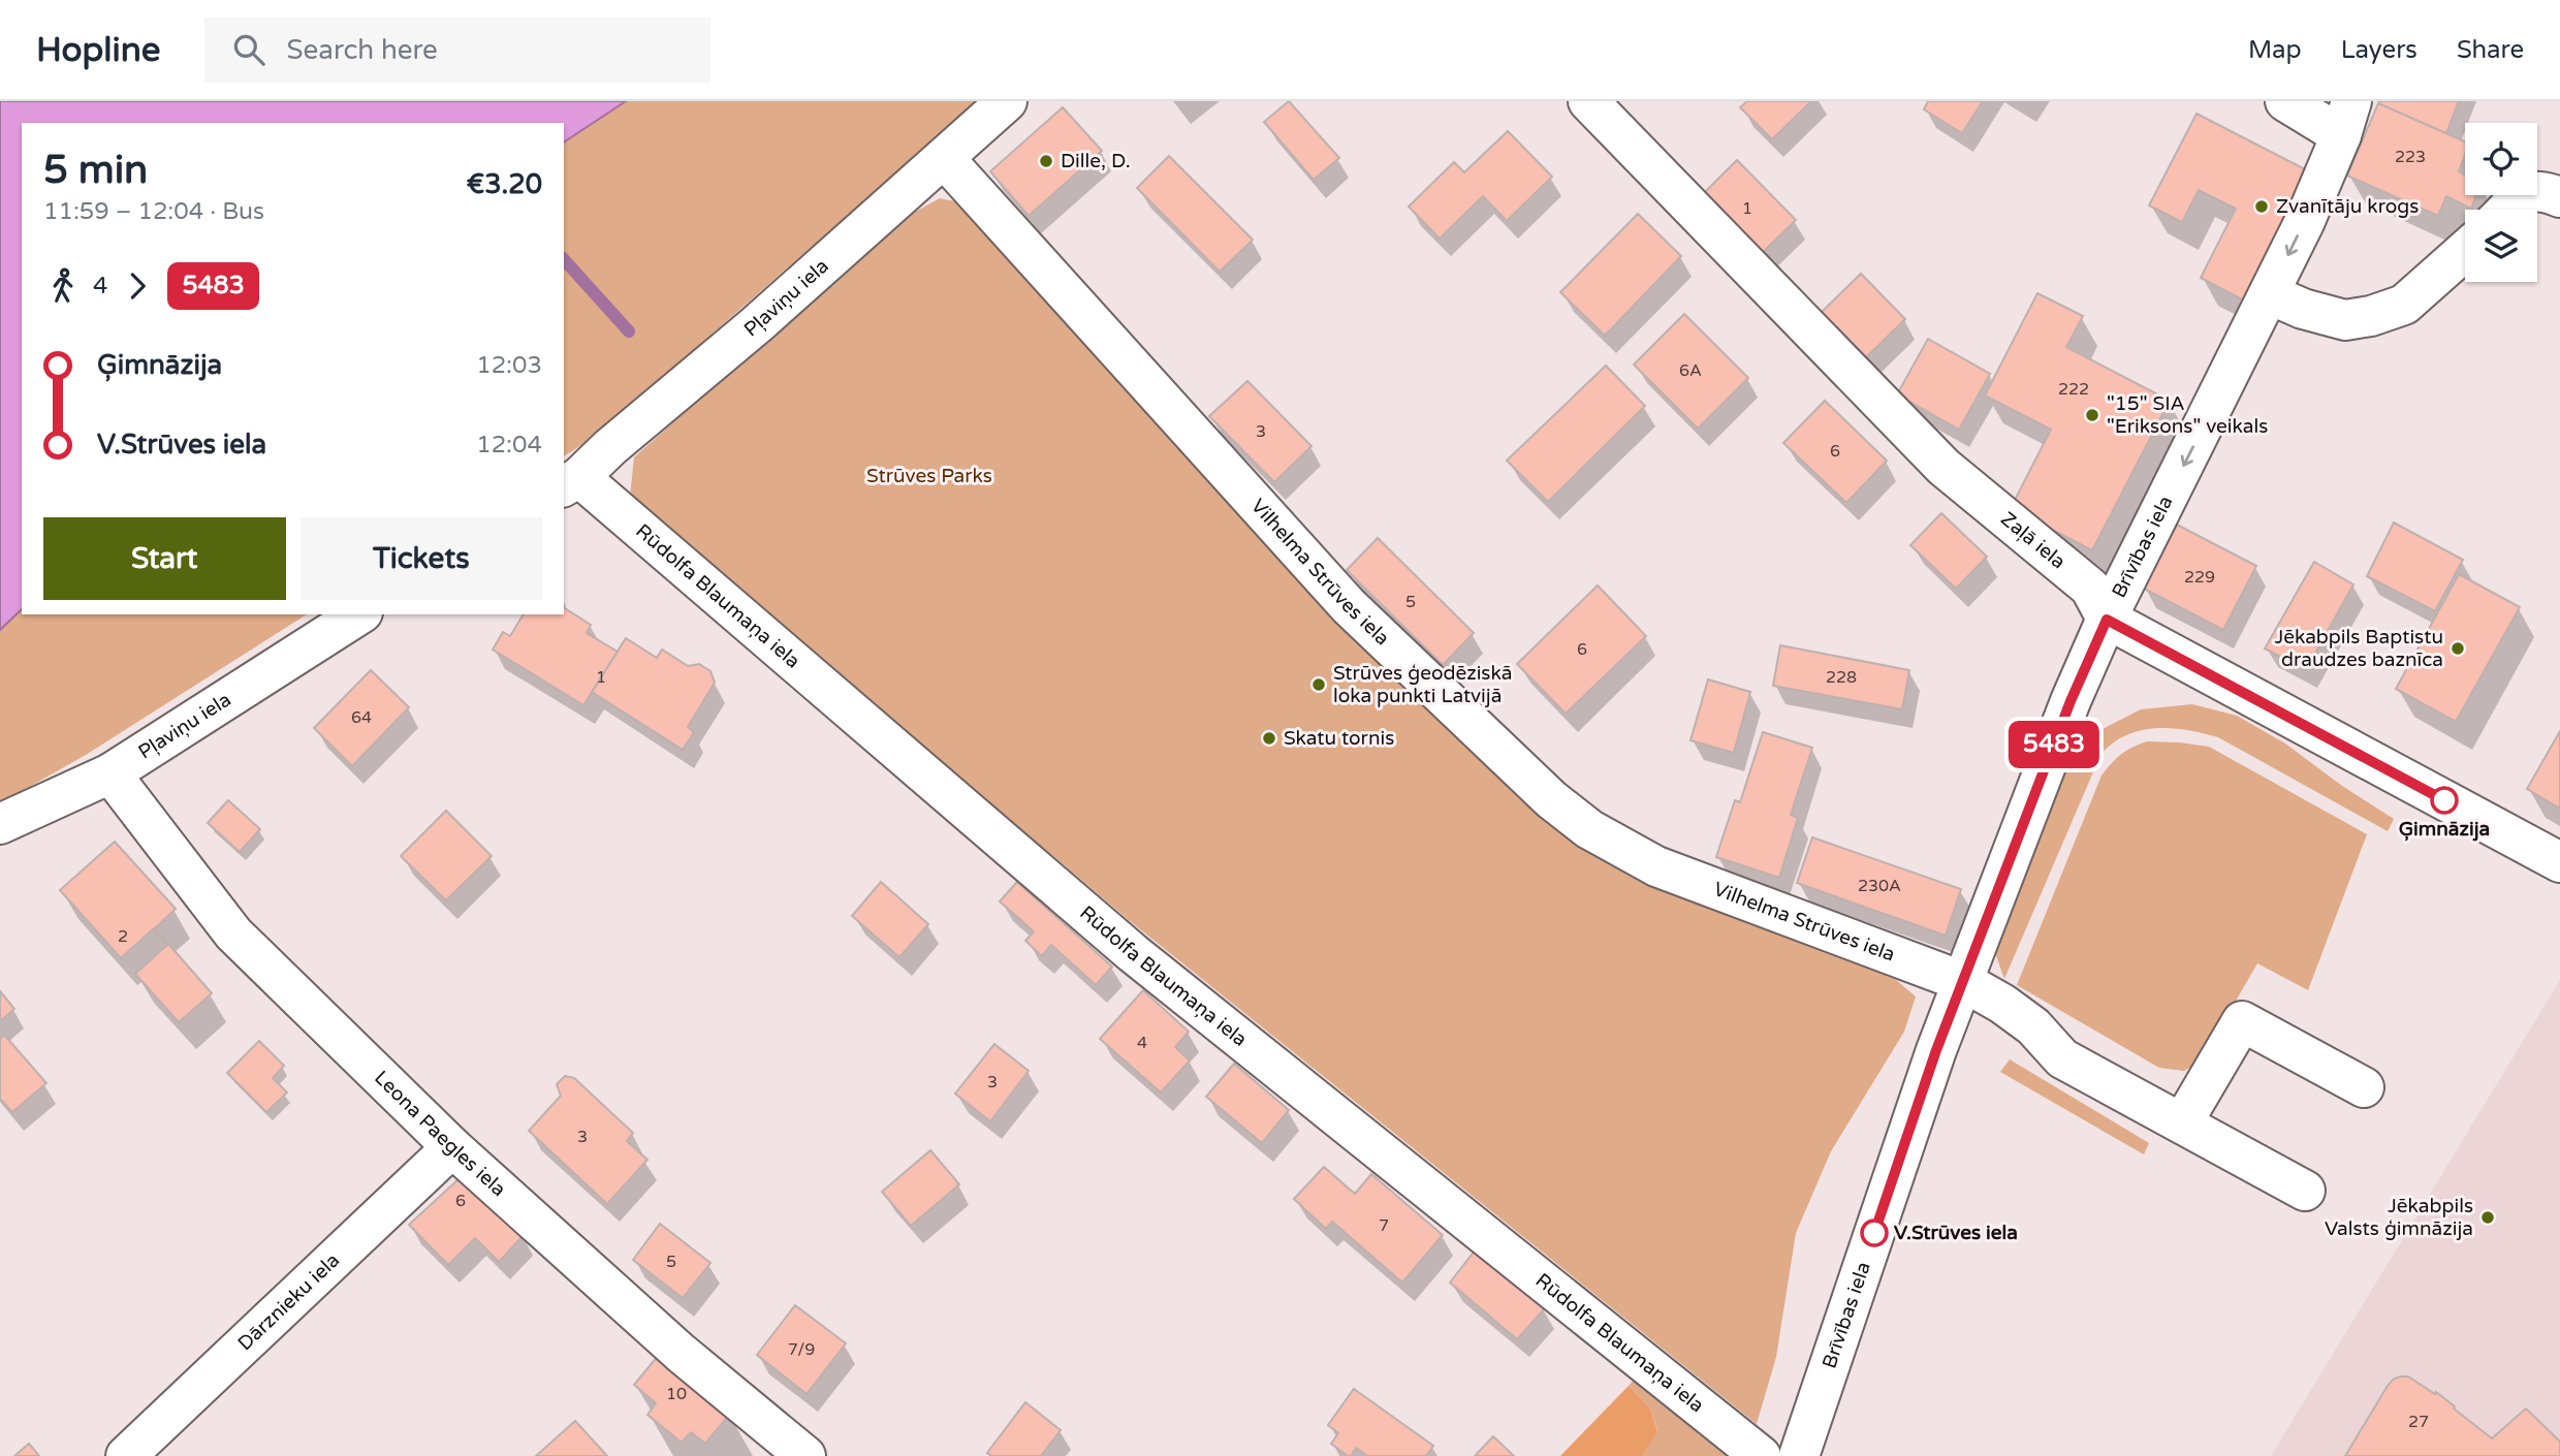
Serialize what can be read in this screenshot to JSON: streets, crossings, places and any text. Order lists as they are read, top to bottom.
{
  "streets": {
    "street": [
      "Pļaviņu iela",
      "Zaļā iela",
      "Brīvības iela",
      "Vilhelma Strūves iela",
      "Rūdolfa Blaumaņa iela",
      "Leona Paegles iela",
      "Dārznieku iela"
    ]
  },
  "crossings": [
    ["Pļaviņu iela", "Vilhelma Strūves iela"],
    ["Pļaviņu iela", "Rūdolfa Blaumaņa iela"],
    ["Pļaviņu iela", "Leona Paegles iela"],
    ["Zaļā iela", "Brīvības iela"],
    ["Brīvības iela", "Vilhelma Strūves iela"],
    ["Leona Paegles iela", "Dārznieku iela"]
  ],
  "one_way": ["Brīvības iela"],
  "parks": ["Strūves Parks"],
  "places": [
    "Dille, D.",
    "Zvanītāju krogs",
    "\"15\" SIA \"Eriksons\" veikals",
    "Jēkabpils Baptistu draudzes baznīca",
    "Strūves ģeodēziskā loka punkti Latvijā",
    "Skatu tornis",
    "Ģimnāzija",
    "Jēkabpils Valsts ģimnāzija",
    "V.Strūves iela"
  ],
  "lines": ["bus line 5483"],
  "house_numbers": [
    "223",
    "1",
    "6A",
    "222",
    "3",
    "6",
    "229",
    "5",
    "6",
    "1",
    "228",
    "64",
    "230A",
    "2",
    "4",
    "3",
    "3",
    "6",
    "7",
    "5",
    "7/9",
    "10",
    "27"
  ],
  "page": {
    "header": "Hopline",
    "search": "Search here",
    "nav": ["Map", "Layers", "Share"],
    "on_map": "5483",
    "heading": ["5 min", "11:59 – 12:04 · Bus", "€3.20"],
    "legs": ["4", "5483"],
    "list": [
      {
        "name": "Ģimnāzija",
        "value": "12:03"
      },
      {
        "name": "V.Strūves iela",
        "value": "12:04"
      }
    ],
    "buttons": ["Start", "Tickets"]
  }
}
